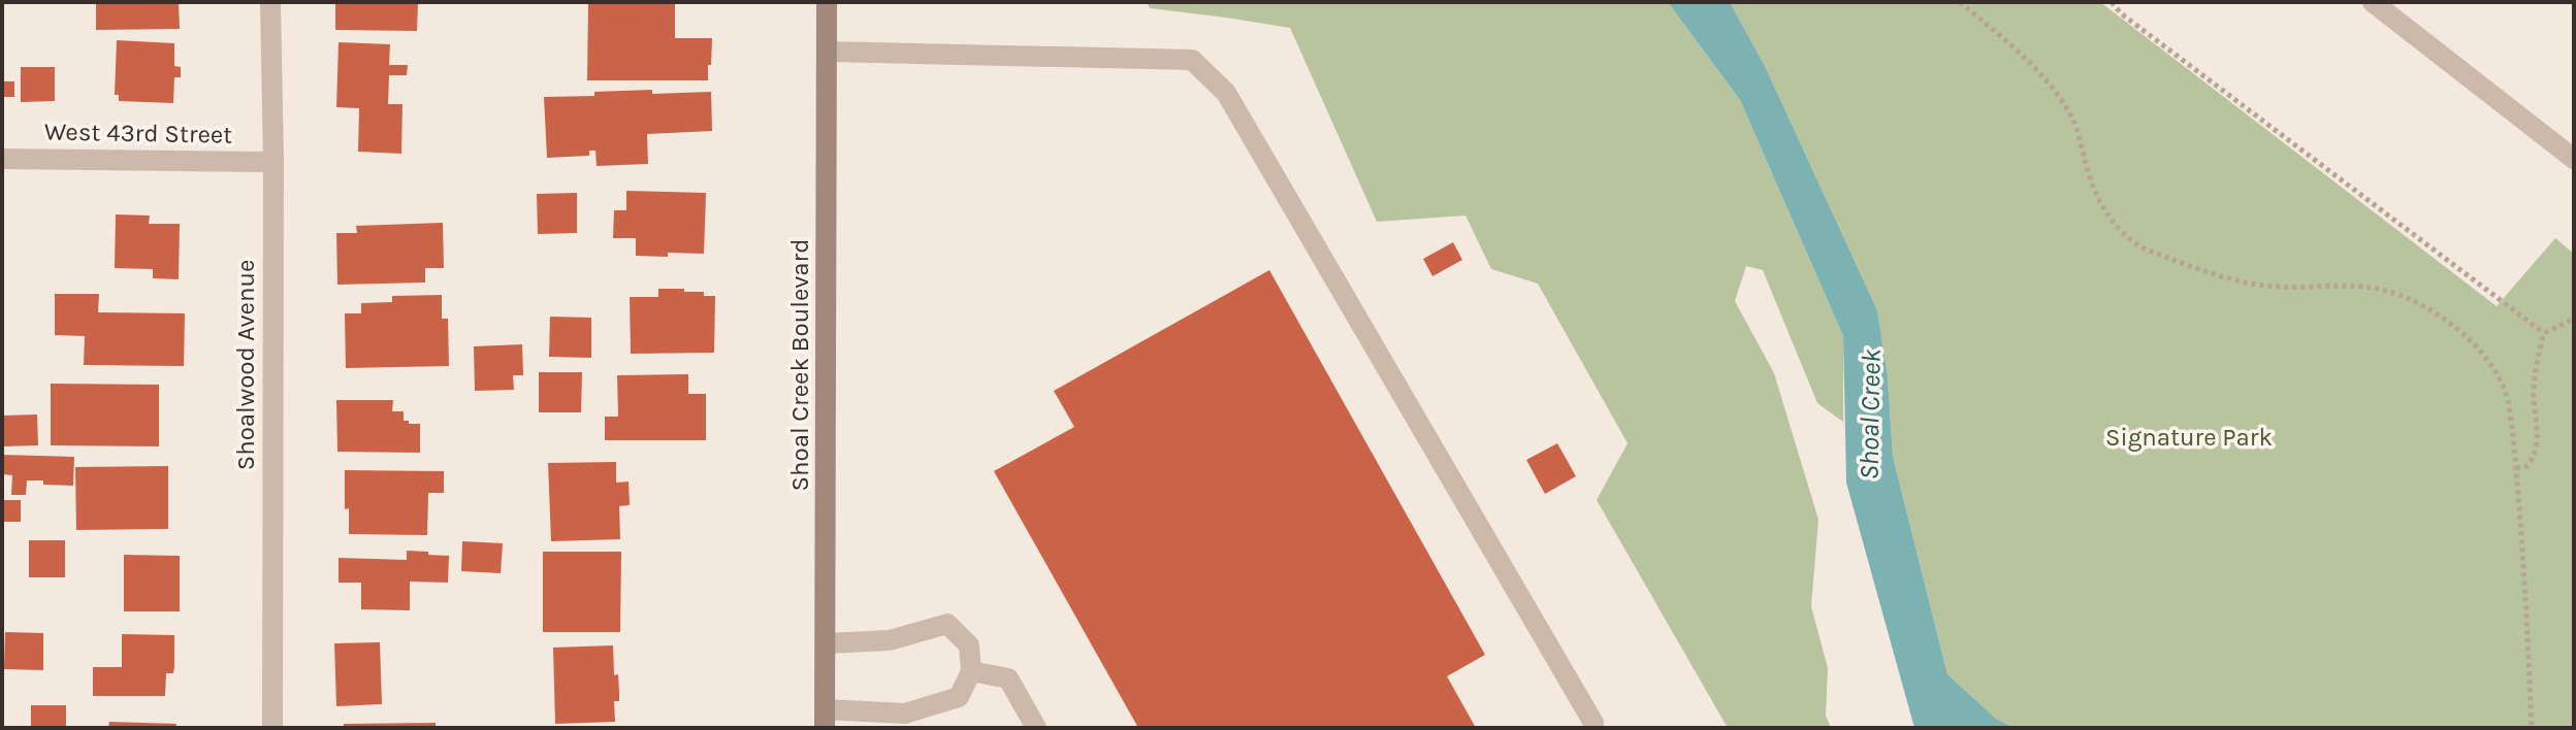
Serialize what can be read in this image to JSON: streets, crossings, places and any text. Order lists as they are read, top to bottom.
{
  "streets": {
    "street": ["West 43rd Street", "Shoalwood Avenue", "Shoal Creek Boulevard"]
  },
  "crossings": [
    ["West 43rd Street", "Shoalwood Avenue"]
  ],
  "water": ["Shoal Creek"],
  "parks": ["Signature Park"]
}
